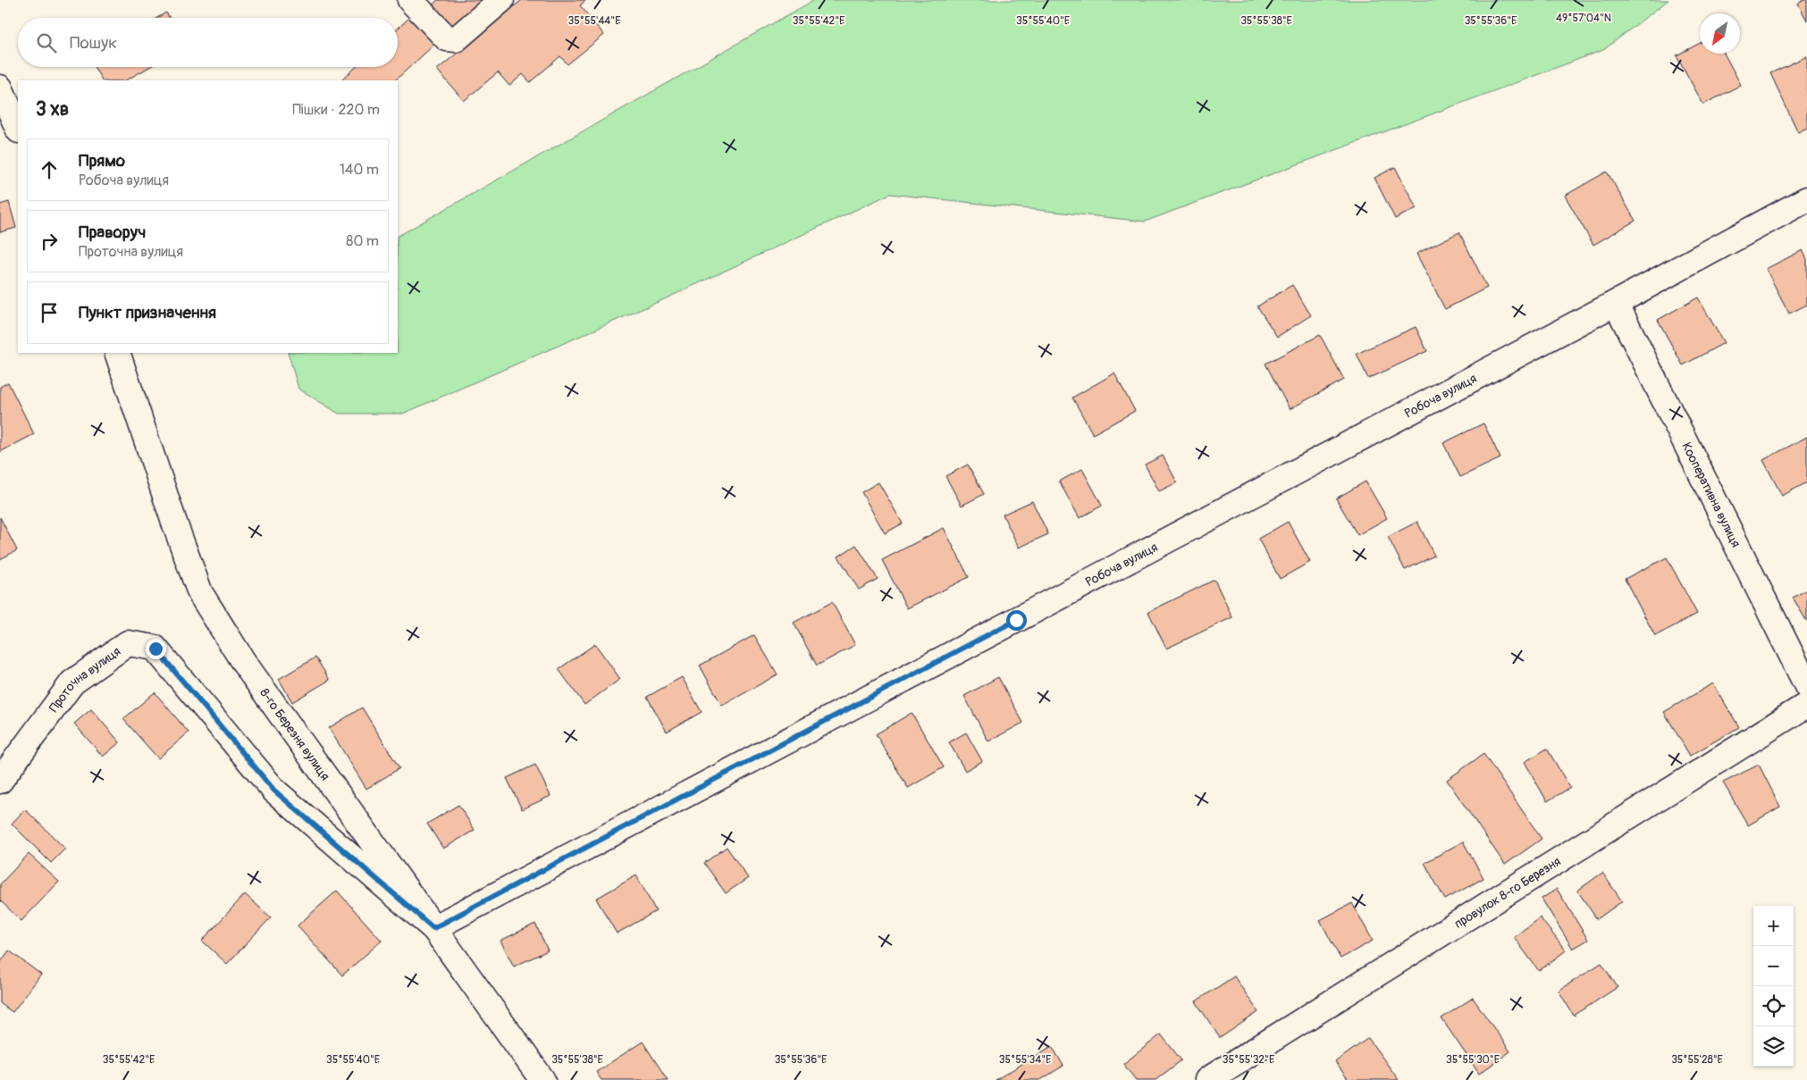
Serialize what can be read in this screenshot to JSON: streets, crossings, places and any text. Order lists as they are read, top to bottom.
{
  "streets": {
    "street": [
      "Робоча вулиця",
      "Кооперативна вулиця",
      "Проточна вулиця",
      "8-го Березня вулиця",
      "провулок 8-го Березня"
    ]
  },
  "crossings": [
    ["Робоча вулиця", "Кооперативна вулиця"],
    ["Робоча вулиця", "Проточна вулиця"],
    ["Робоча вулиця", "8-го Березня вулиця"],
    ["Проточна вулиця", "8-го Березня вулиця"]
  ],
  "north": "bottom left",
  "page": {
    "search": "Пошук",
    "heading": ["3 хв", "Пішки · 220 m"],
    "list": [
      ["Прямо", "Робоча вулиця", "140 m"],
      ["Праворуч", "Проточна вулиця", "80 m"],
      "Пункт призначення"
    ],
    "map_buttons": ["+", "−"]
  },
  "coordinates": [
    "49°57'04\"N",
    "35°55'44\"E",
    "35°55'42\"E",
    "35°55'40\"E",
    "35°55'38\"E",
    "35°55'36\"E",
    "35°55'34\"E",
    "35°55'32\"E",
    "35°55'30\"E",
    "35°55'28\"E"
  ]
}
